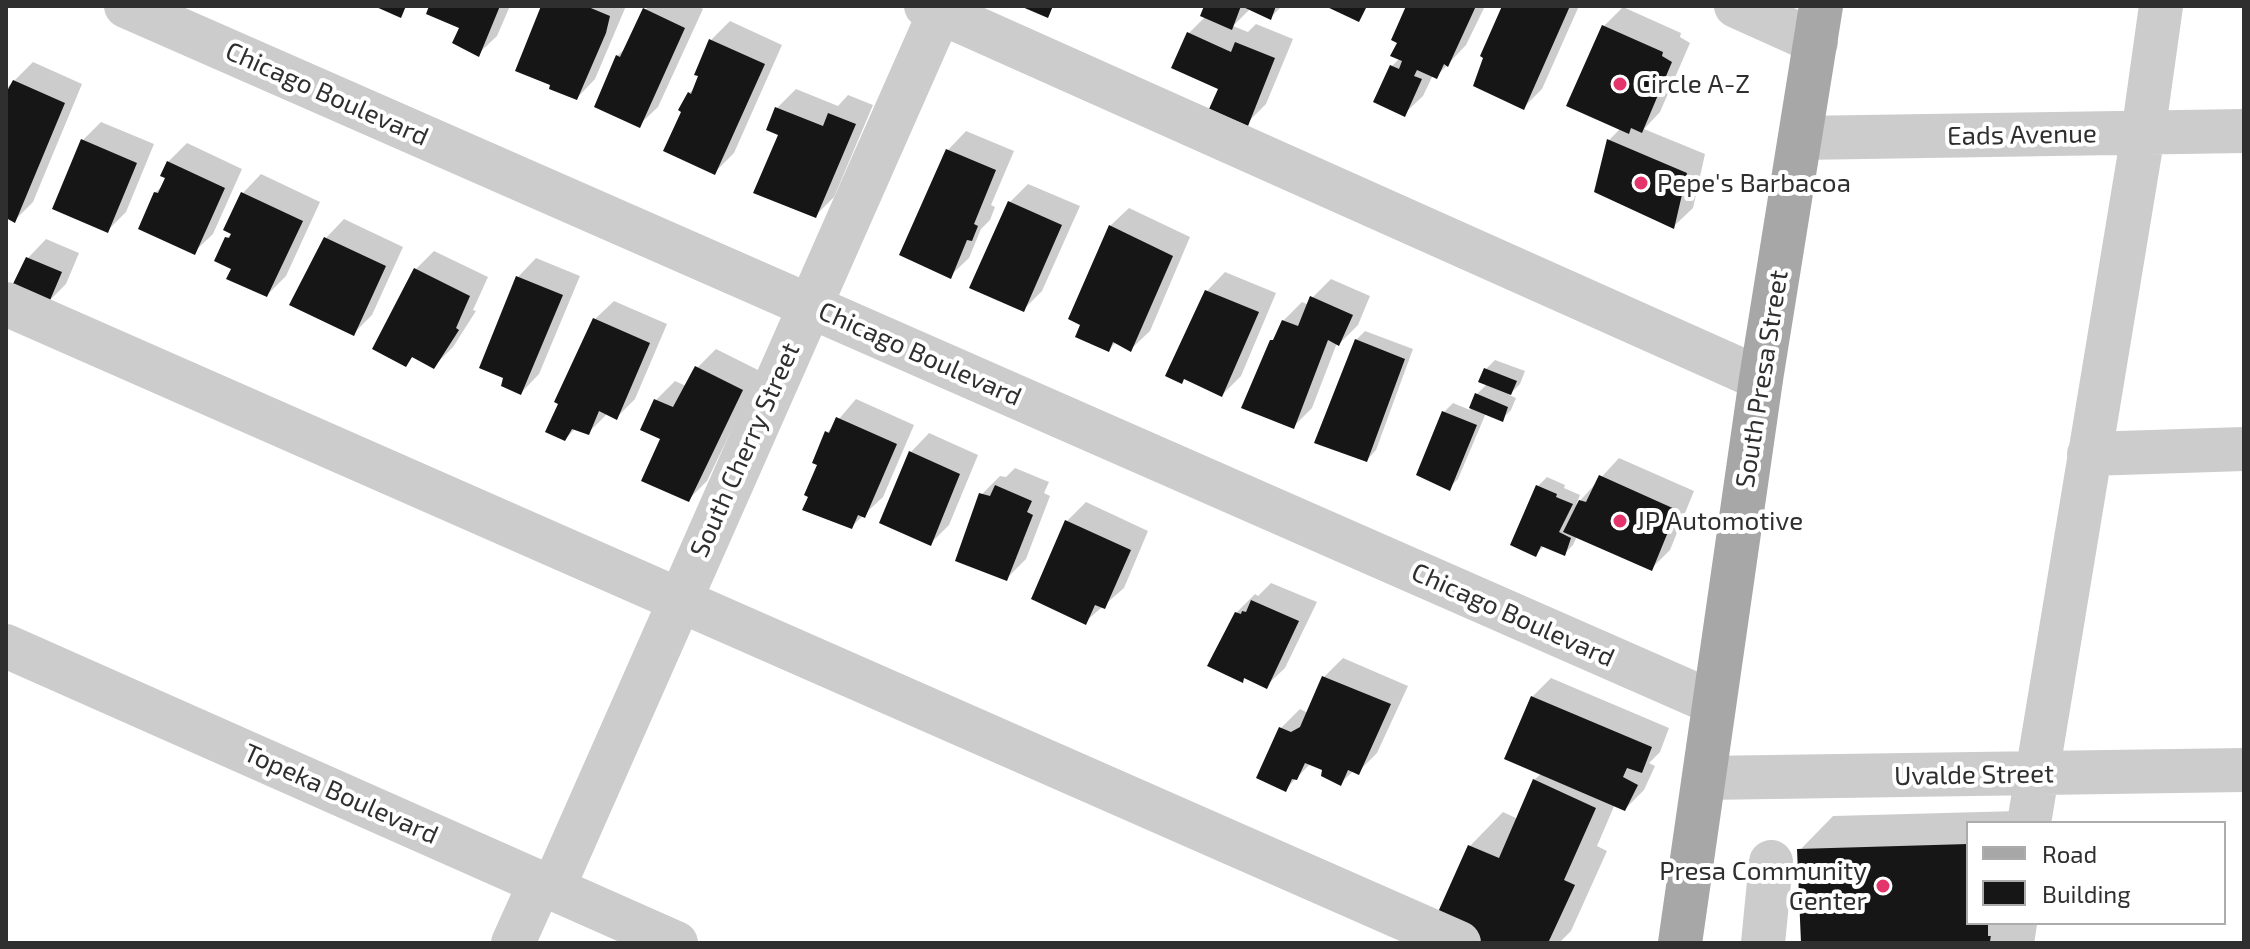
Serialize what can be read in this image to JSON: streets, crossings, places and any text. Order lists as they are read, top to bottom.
{
  "streets": {
    "main road": ["South Presa Street"],
    "street": [
      "Chicago Boulevard",
      "Eads Avenue",
      "South Cherry Street",
      "Uvalde Street",
      "Topeka Boulevard"
    ]
  },
  "crossings": [
    ["Chicago Boulevard", "South Presa Street"],
    ["Chicago Boulevard", "South Cherry Street"],
    ["Eads Avenue", "South Presa Street"],
    ["South Presa Street", "Uvalde Street"],
    ["South Cherry Street", "Topeka Boulevard"]
  ],
  "places": [
    "Circle A-Z",
    "Pepe's Barbacoa",
    "JP Automotive",
    "Presa Community Center"
  ],
  "legend": ["Road", "Building"]
}
